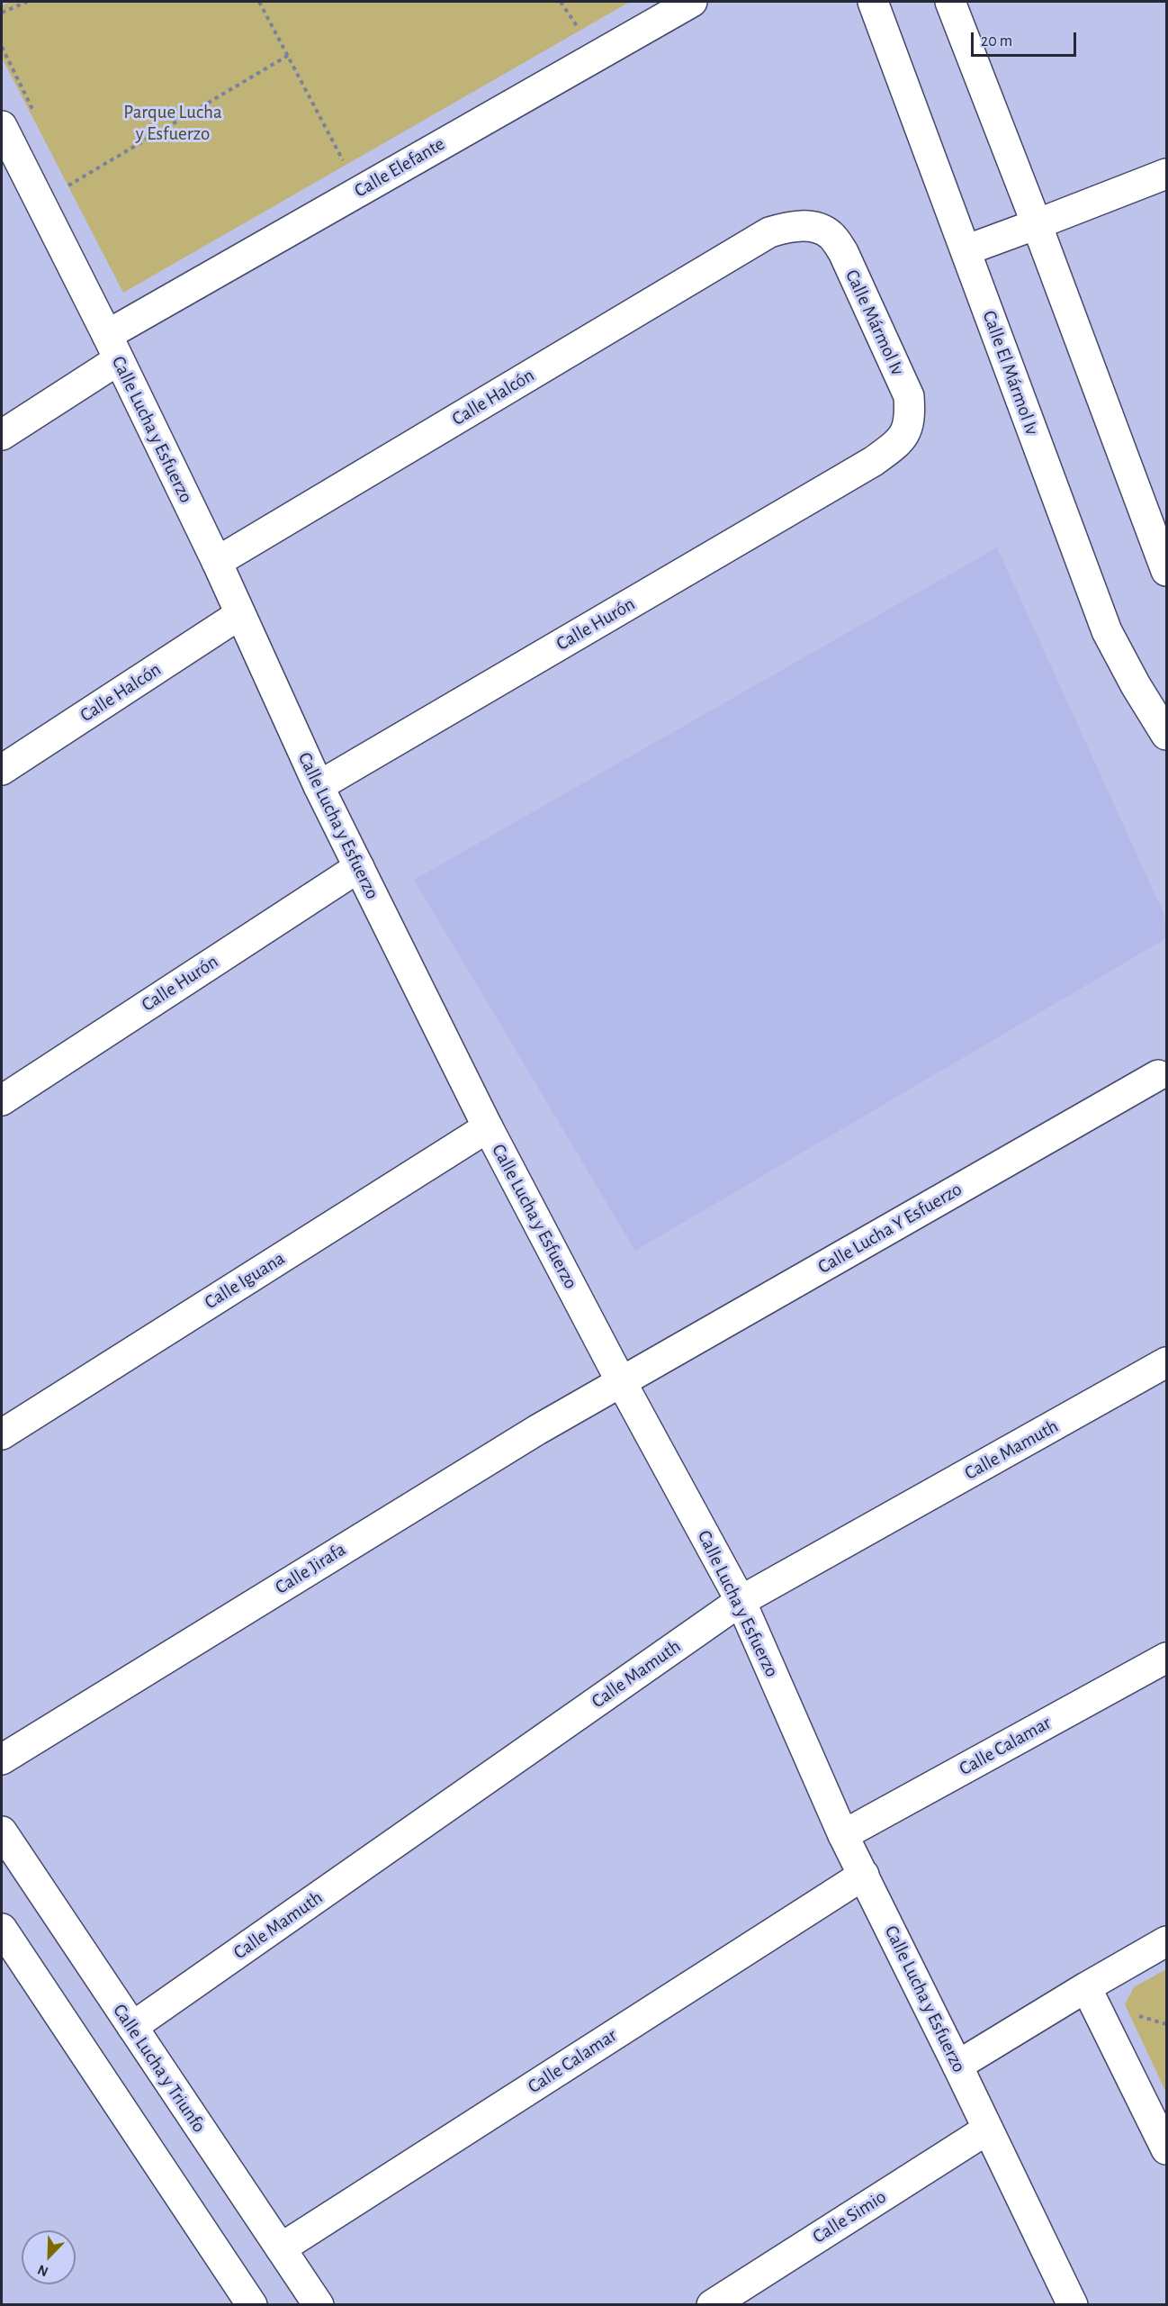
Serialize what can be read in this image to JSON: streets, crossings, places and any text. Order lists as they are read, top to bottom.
{
  "streets": {
    "street": [
      "Calle Elefante",
      "Calle Mármol Iv",
      "Calle El Mármol Iv",
      "Calle Halcón",
      "Calle Lucha y Esfuerzo",
      "Calle Hurón",
      "Calle Lucha Y Esfuerzo",
      "Calle Iguana",
      "Calle Mamuth",
      "Calle Jirafa",
      "Calle Calamar",
      "Calle Lucha y Triunfo",
      "Calle Simio"
    ]
  },
  "crossings": [
    ["Calle Elefante", "Calle Lucha y Esfuerzo"],
    ["Calle Mármol Iv", "Calle Halcón"],
    ["Calle Mármol Iv", "Calle Hurón"],
    ["Calle Halcón", "Calle Lucha y Esfuerzo"],
    ["Calle Lucha y Esfuerzo", "Calle Hurón"],
    ["Calle Lucha y Esfuerzo", "Calle Lucha Y Esfuerzo"],
    ["Calle Lucha y Esfuerzo", "Calle Iguana"],
    ["Calle Lucha y Esfuerzo", "Calle Mamuth"],
    ["Calle Lucha y Esfuerzo", "Calle Jirafa"],
    ["Calle Lucha y Esfuerzo", "Calle Calamar"],
    ["Calle Lucha y Esfuerzo", "Calle Simio"],
    ["Calle Lucha Y Esfuerzo", "Calle Jirafa"],
    ["Calle Mamuth", "Calle Lucha y Triunfo"],
    ["Calle Calamar", "Calle Lucha y Triunfo"]
  ],
  "parks": ["Parque Lucha y Esfuerzo"],
  "scale_bar": "20 m",
  "north": "bottom left"
}
